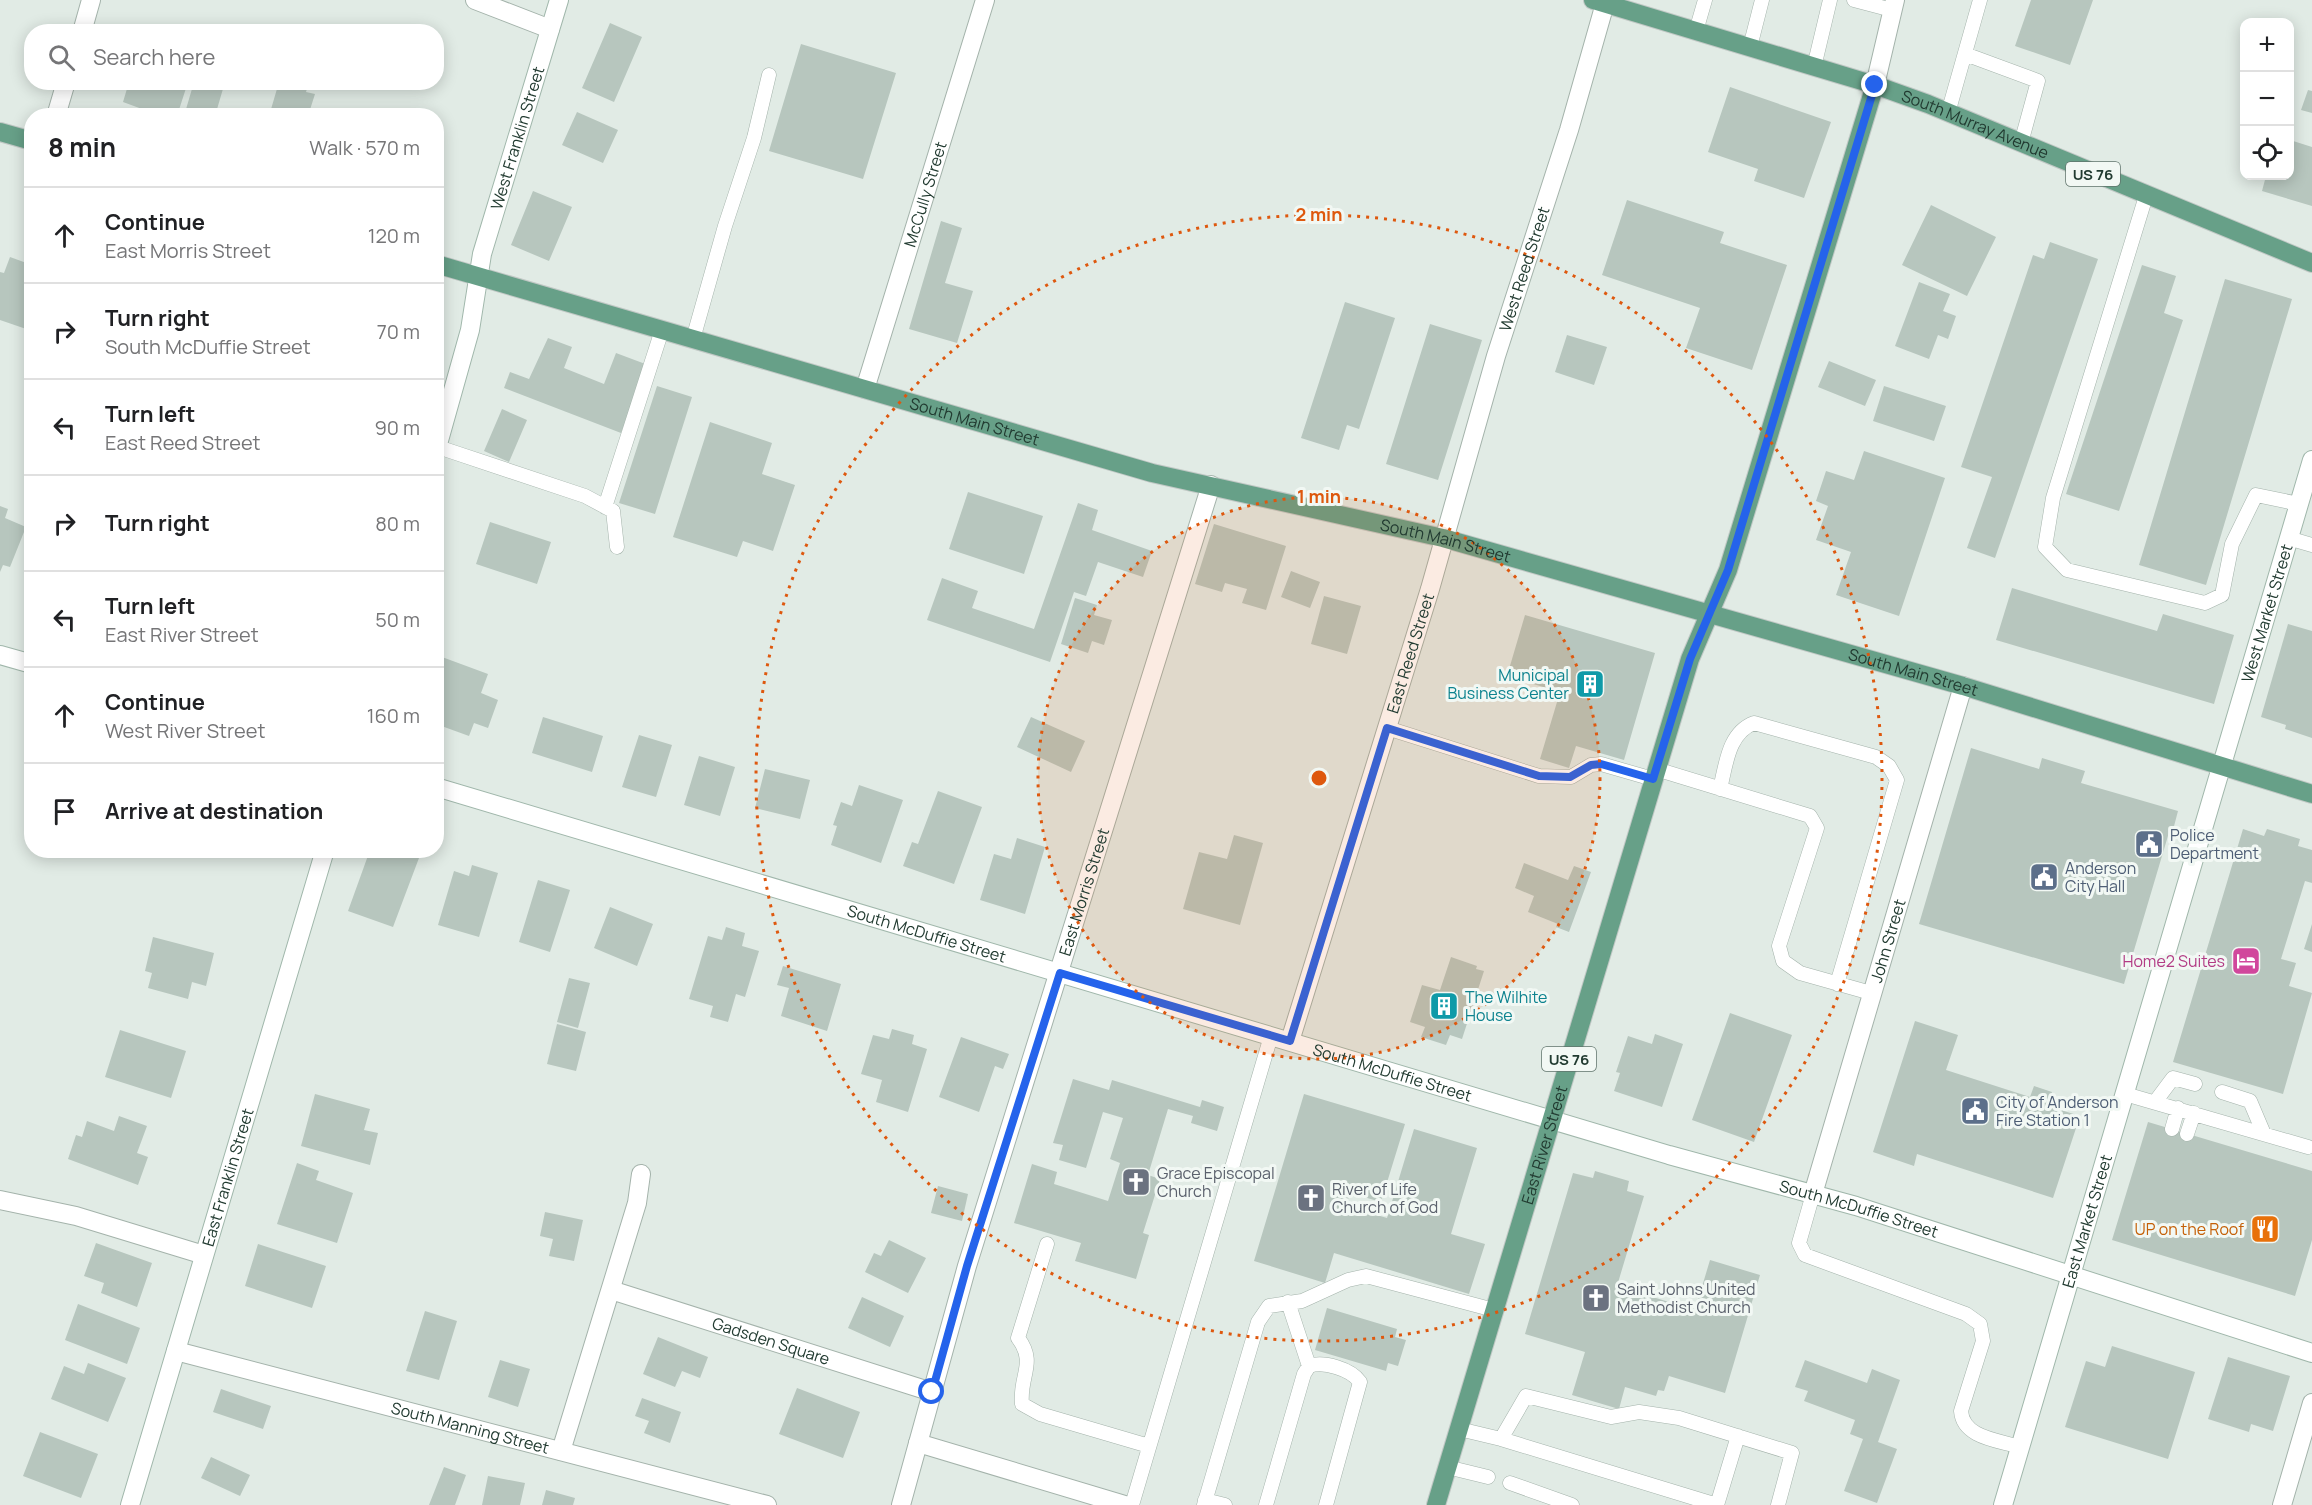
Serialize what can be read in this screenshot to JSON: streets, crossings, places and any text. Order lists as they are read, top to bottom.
{
  "streets": {
    "main road": [
      "South Murray Avenue",
      "US 76",
      "South Main Street",
      "East River Street"
    ],
    "street": [
      "West Franklin Street",
      "McCully Street",
      "West Reed Street",
      "West Market Street",
      "East Reed Street",
      "East Morris Street",
      "South McDuffie Street",
      "John Street",
      "East Franklin Street",
      "East Market Street",
      "Gadsden Square",
      "South Manning Street"
    ]
  },
  "crossings": [
    ["South Murray Avenue", "US 76"],
    ["South Murray Avenue", "West Reed Street"],
    ["West Franklin Street", "South Main Street"],
    ["US 76", "South Main Street"],
    ["US 76", "East River Street"],
    ["McCully Street", "South Main Street"],
    ["West Reed Street", "South Main Street"],
    ["West Reed Street", "East Reed Street"],
    ["South Main Street", "West Market Street"],
    ["South Main Street", "East Reed Street"],
    ["South Main Street", "East Morris Street"],
    ["South Main Street", "John Street"],
    ["South Main Street", "East River Street"],
    ["South Main Street", "East Market Street"],
    ["West Market Street", "East Market Street"],
    ["East Reed Street", "South McDuffie Street"],
    ["East Morris Street", "South McDuffie Street"],
    ["East Morris Street", "Gadsden Square"],
    ["South McDuffie Street", "John Street"],
    ["South McDuffie Street", "East River Street"],
    ["South McDuffie Street", "East Market Street"],
    ["East Franklin Street", "South Manning Street"]
  ],
  "places": {
    "building": ["Municipal Business Center", "The Wilhite House"],
    "public building": ["Police Department", "Anderson City Hall", "City of Anderson Fire Station 1"],
    "hotel": ["Home2 Suites"],
    "church": ["Grace Episcopal Church", "River of Life Church of God", "Saint Johns United Methodist Church"],
    "restaurant": ["UP on the Roof"]
  },
  "page": {
    "map_buttons": ["+", "−"],
    "search": "Search here",
    "heading": ["8 min", "Walk · 570 m"],
    "list": [
      ["Continue", "East Morris Street", "120 m"],
      ["Turn right", "South McDuffie Street", "70 m"],
      ["Turn left", "East Reed Street", "90 m"],
      ["Turn right", "80 m"],
      ["Turn left", "East River Street", "50 m"],
      ["Continue", "West River Street", "160 m"],
      "Arrive at destination"
    ]
  },
  "rings": ["2 min", "1 min"]
}
